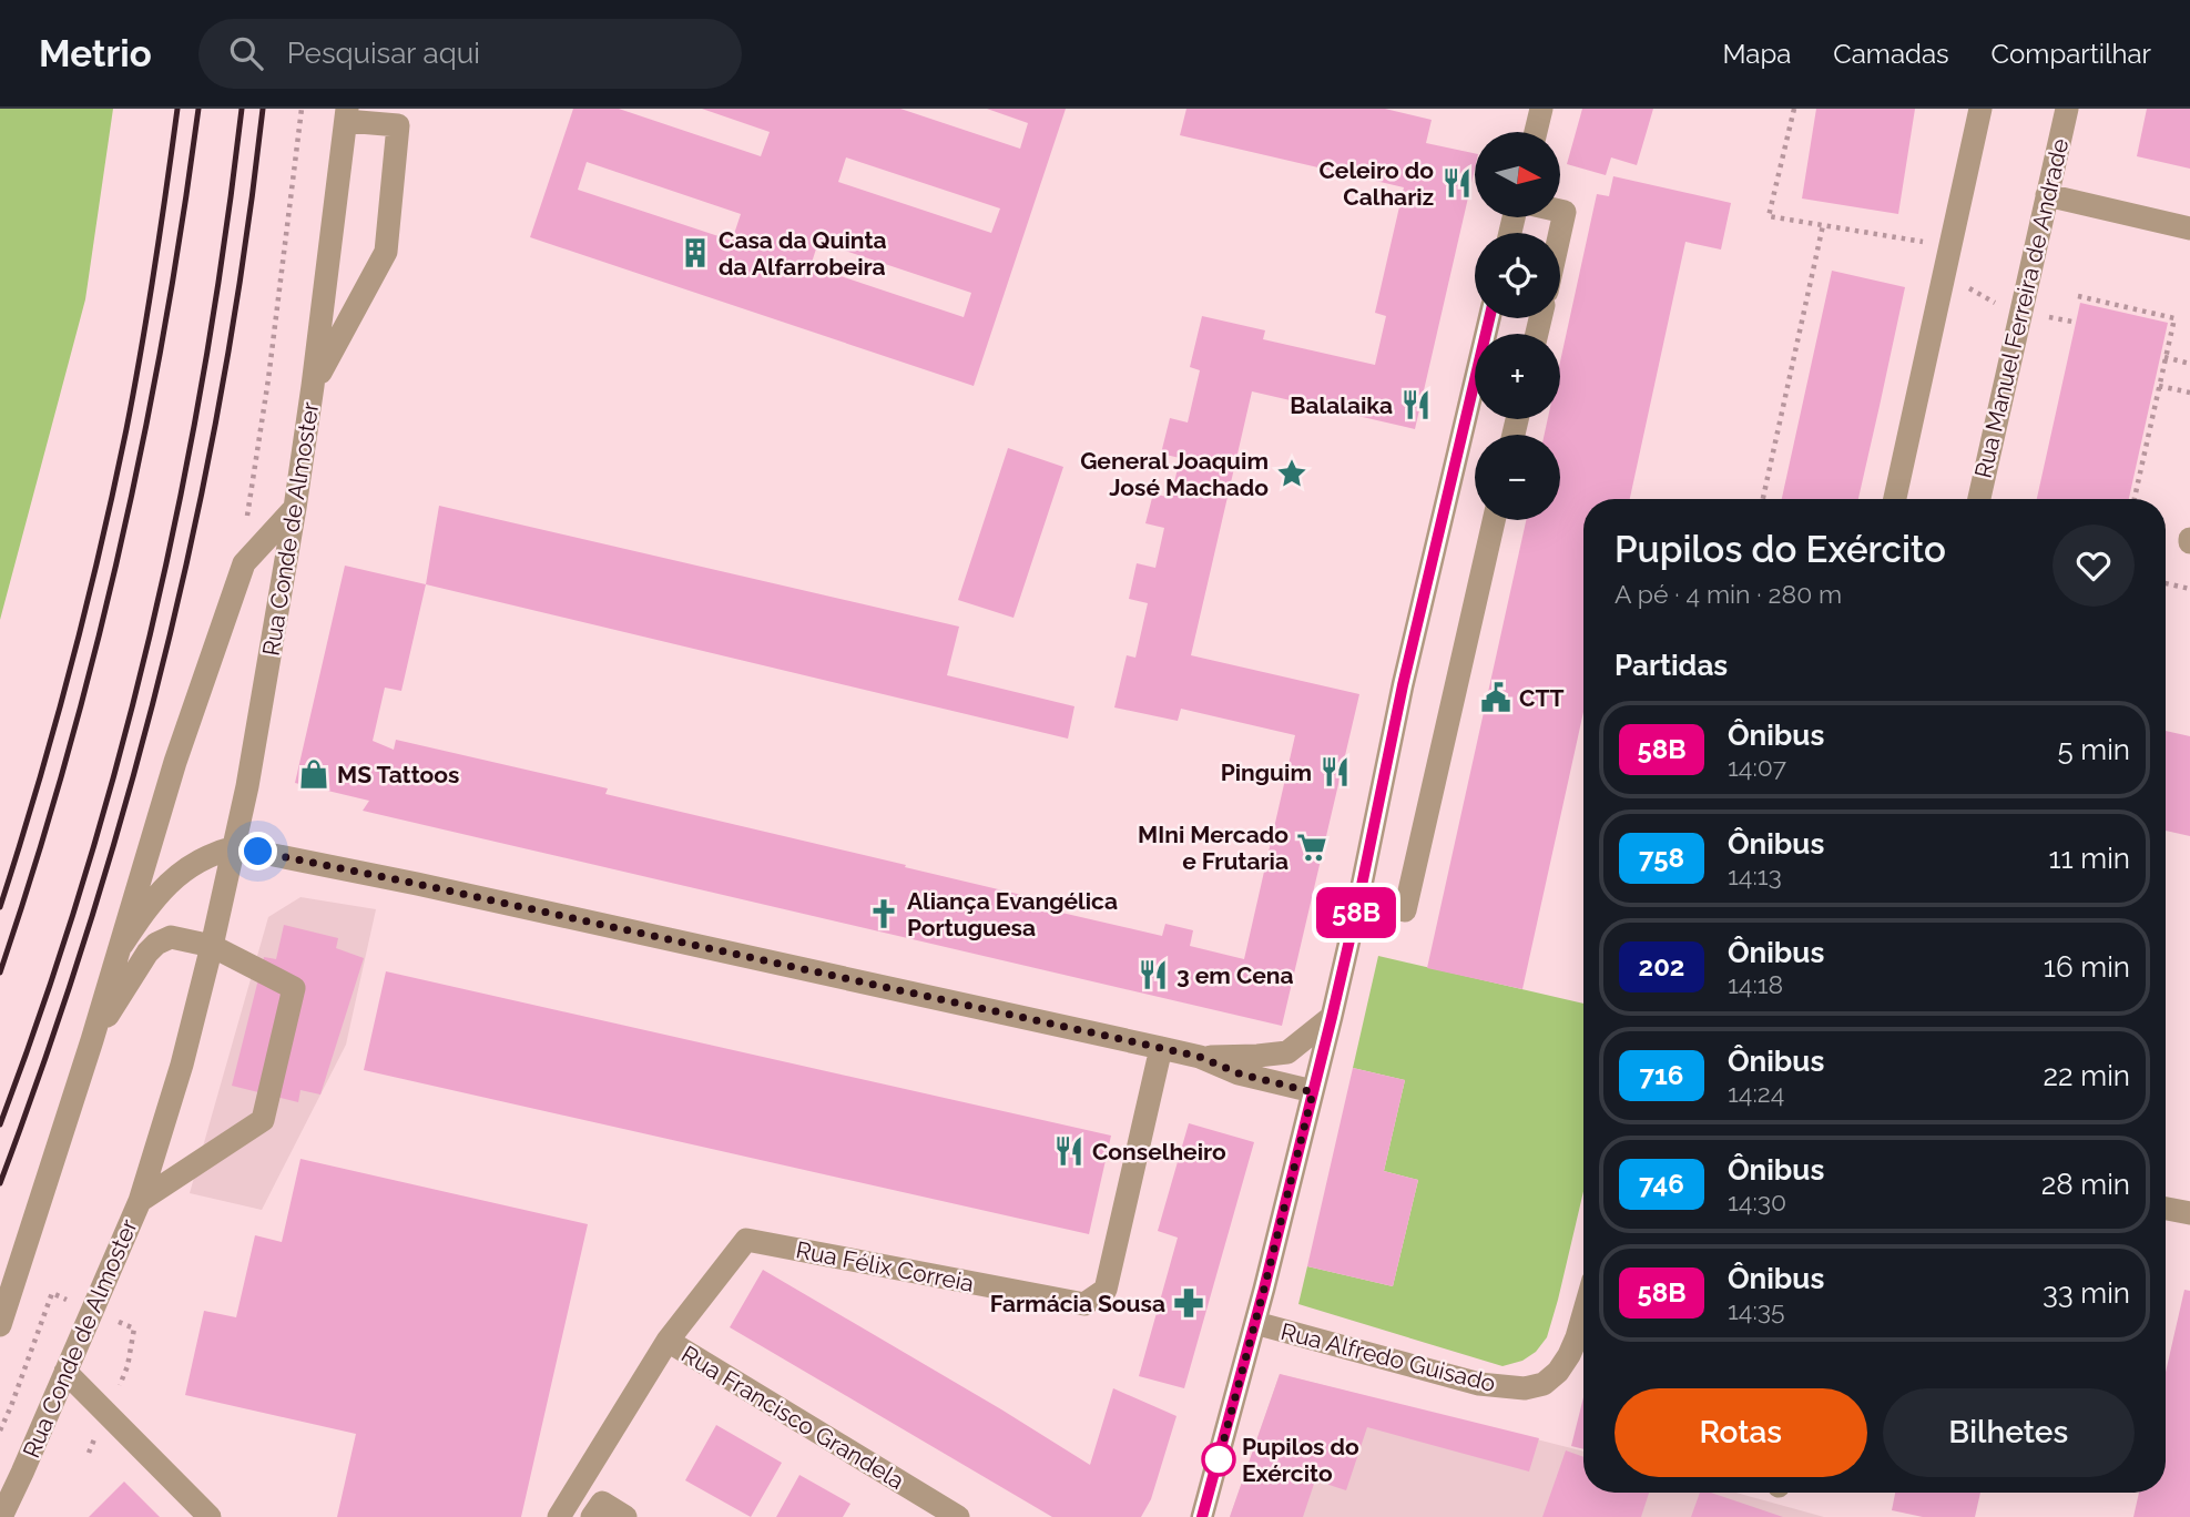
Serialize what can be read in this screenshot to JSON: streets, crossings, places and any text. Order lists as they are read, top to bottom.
{
  "streets": {
    "street": [
      "Rua Manuel Ferreira de Andrade",
      "Rua Conde de Almoster",
      "Rua Félix Correia",
      "Rua Alfredo Guisado",
      "Rua Francisco Grandela"
    ]
  },
  "crossings": [
    ["Rua Félix Correia", "Rua Francisco Grandela"]
  ],
  "places": {
    "restaurant": [
      "Celeiro do Calhariz",
      "Balalaika",
      "Pinguim",
      "3 em Cena",
      "Conselheiro"
    ],
    "building": ["Casa da Quinta da Alfarrobeira"],
    "place": ["General Joaquim José Machado"],
    "public building": ["CTT"],
    "shop": ["MS Tattoos"],
    "supermarket": ["MIni Mercado e Frutaria"],
    "church": ["Aliança Evangélica Portuguesa"],
    "pharmacy": ["Farmácia Sousa"],
    "other": ["Pupilos do Exército"]
  },
  "lines": ["bus line 58B"],
  "north": "right",
  "page": {
    "header": "Metrio",
    "search": "Pesquisar aqui",
    "nav": ["Mapa", "Camadas", "Compartilhar"],
    "on_map": "58B",
    "map_buttons": ["+", "−"],
    "heading": [
      ["Pupilos do Exército", "A pé · 4 min · 280 m"],
      "Partidas"
    ],
    "list": [
      {
        "mark": "58B",
        "name": "Ônibus",
        "note": "14:07",
        "value": "5 min"
      },
      {
        "mark": "758",
        "name": "Ônibus",
        "note": "14:13",
        "value": "11 min"
      },
      {
        "mark": "202",
        "name": "Ônibus",
        "note": "14:18",
        "value": "16 min"
      },
      {
        "mark": "716",
        "name": "Ônibus",
        "note": "14:24",
        "value": "22 min"
      },
      {
        "mark": "746",
        "name": "Ônibus",
        "note": "14:30",
        "value": "28 min"
      },
      {
        "mark": "58B",
        "name": "Ônibus",
        "note": "14:35",
        "value": "33 min"
      }
    ],
    "buttons": ["Rotas", "Bilhetes"]
  }
}
